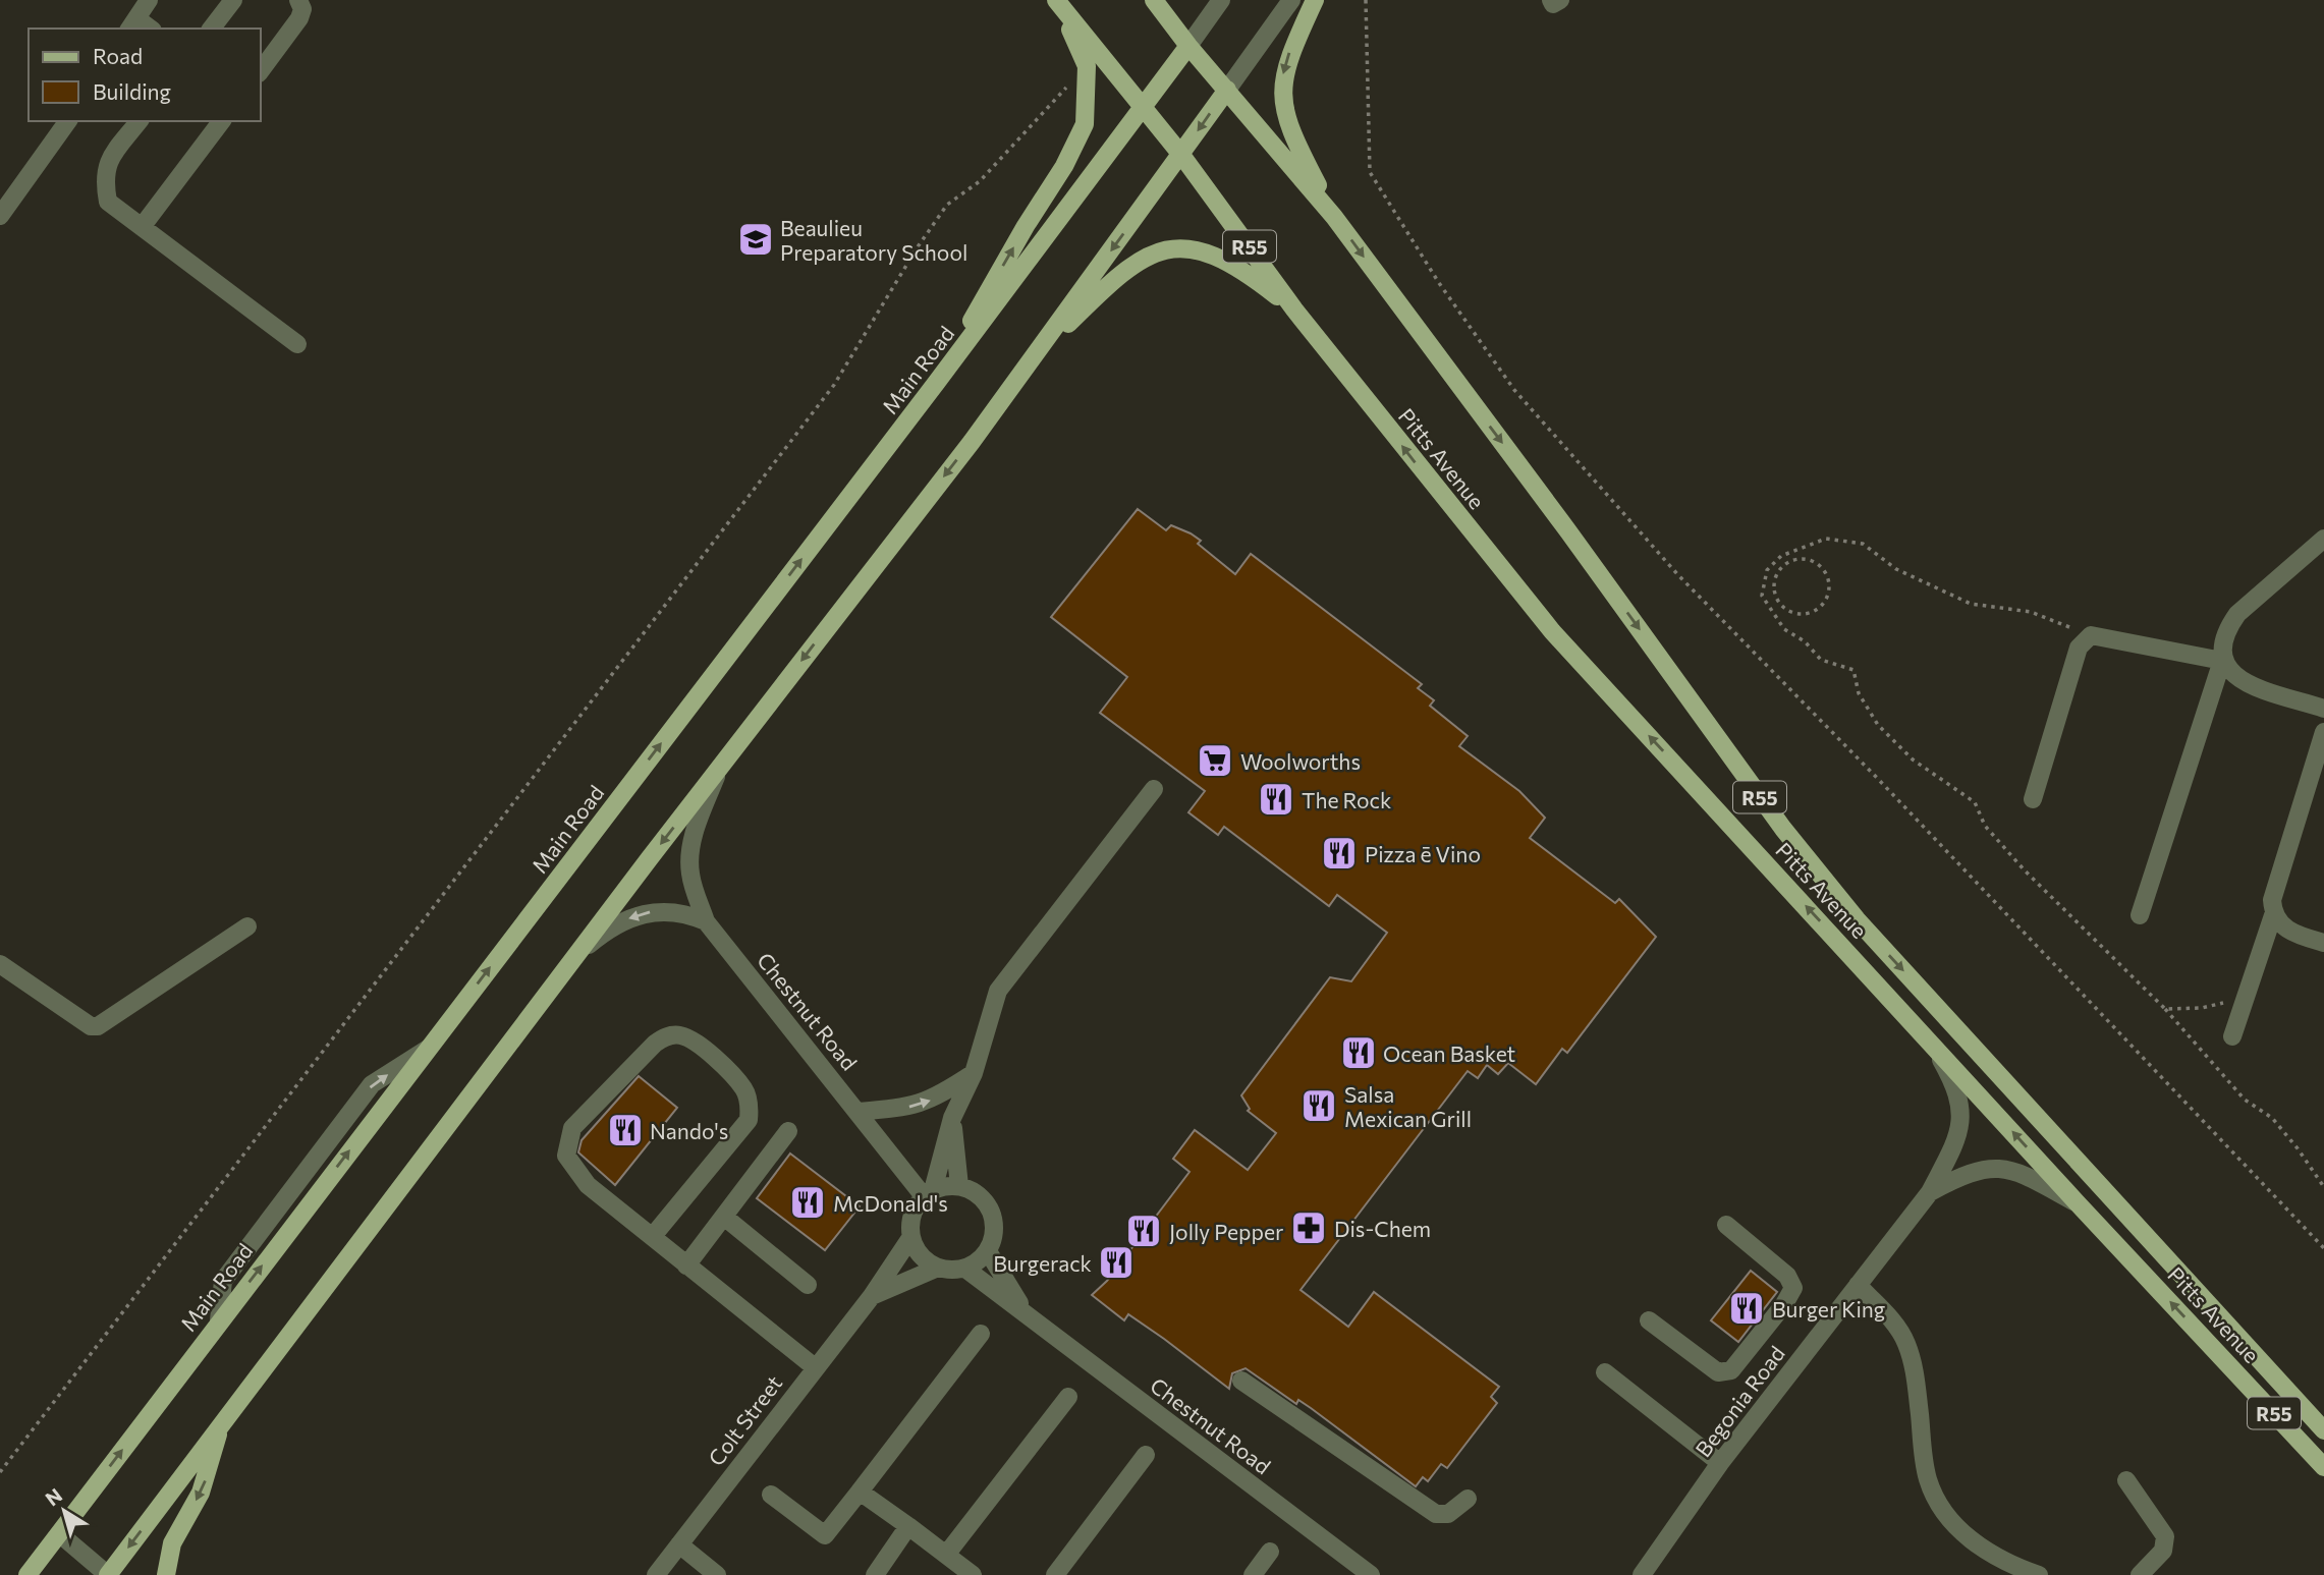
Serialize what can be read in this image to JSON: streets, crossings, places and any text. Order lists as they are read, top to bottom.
{
  "streets": {
    "main road": ["R55", "Main Road", "Pitts Avenue"],
    "street": ["Chestnut Road", "Begonia Road", "Colt Street"]
  },
  "crossings": [
    ["R55", "Main Road"],
    ["R55", "Pitts Avenue"],
    ["Chestnut Road", "Colt Street"]
  ],
  "places": {
    "school or university": ["Beaulieu Preparatory School"],
    "supermarket": ["Woolworths"],
    "restaurant": [
      "The Rock",
      "Pizza ē Vino",
      "Ocean Basket",
      "Salsa Mexican Grill",
      "Nando's",
      "McDonald's",
      "Jolly Pepper",
      "Burgerack",
      "Burger King"
    ],
    "pharmacy": ["Dis-Chem"]
  },
  "legend": ["Road", "Building"],
  "north": "top left"
}
